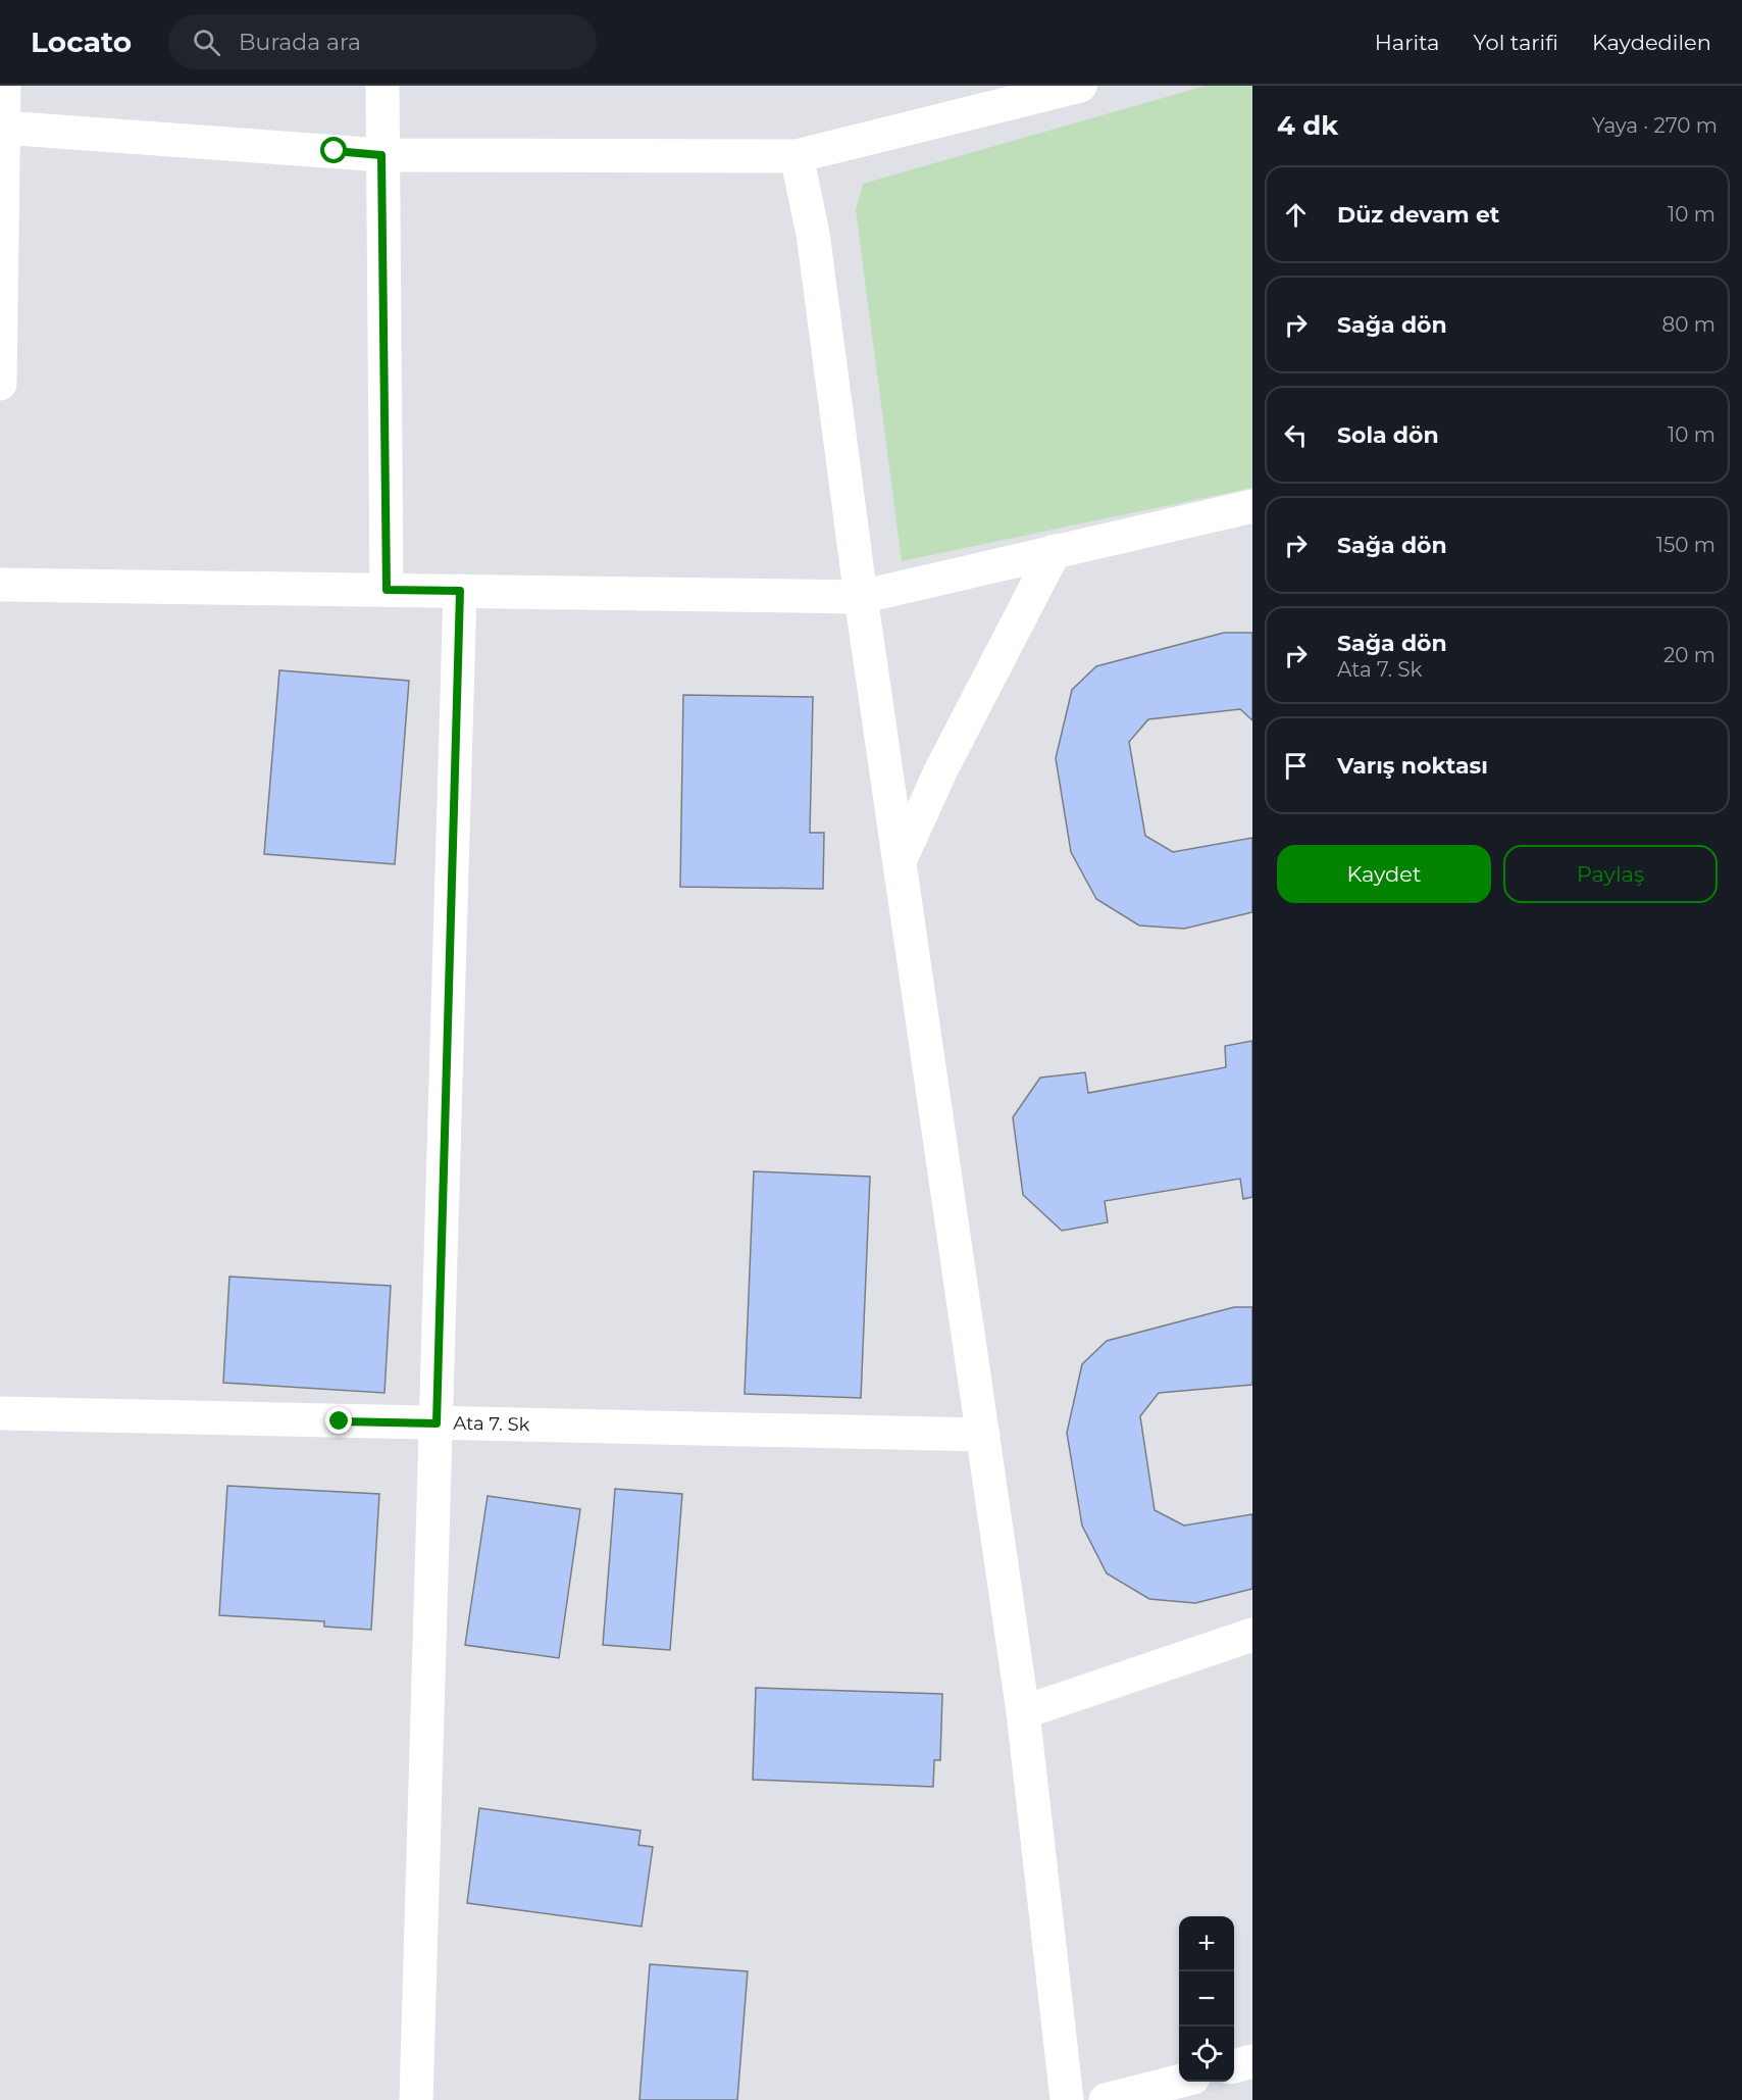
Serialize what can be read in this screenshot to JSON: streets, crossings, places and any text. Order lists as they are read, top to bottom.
{
  "streets": {
    "street": ["Ata 7. Sk"]
  },
  "page": {
    "header": "Locato",
    "search": "Burada ara",
    "nav": ["Harita", "Yol tarifi", "Kaydedilen"],
    "heading": ["4 dk", "Yaya · 270 m"],
    "list": [
      ["Düz devam et", "10 m"],
      ["Sağa dön", "80 m"],
      ["Sola dön", "10 m"],
      ["Sağa dön", "150 m"],
      ["Sağa dön", "Ata 7. Sk", "20 m"],
      "Varış noktası"
    ],
    "buttons": ["Kaydet", "Paylaş"],
    "map_buttons": ["+", "−"]
  }
}
